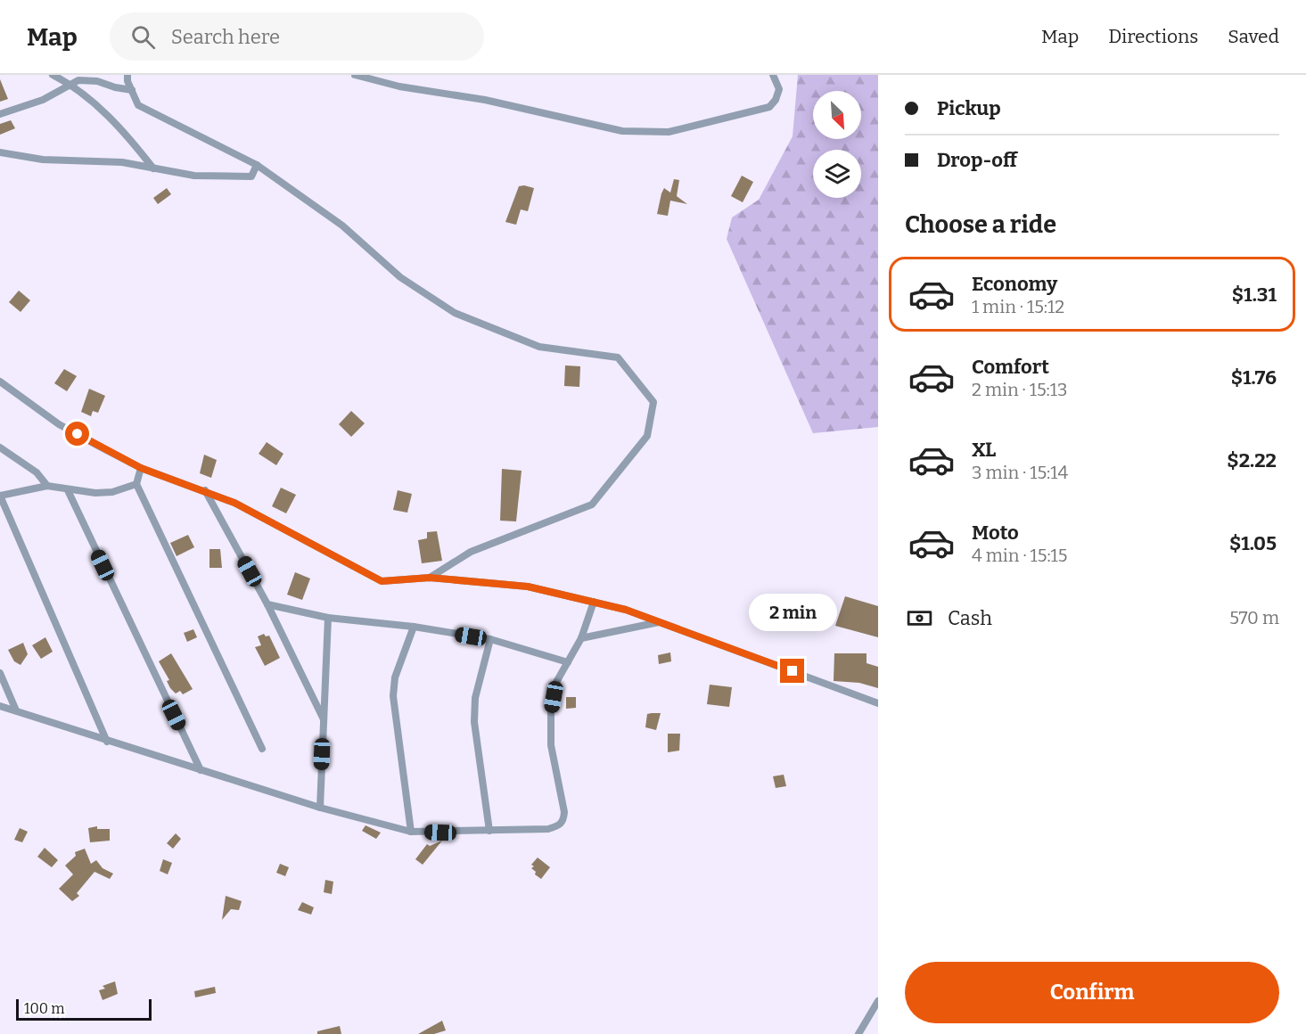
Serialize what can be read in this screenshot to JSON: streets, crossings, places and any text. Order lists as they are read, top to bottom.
{
  "scale_bar": "100 m",
  "north": "bottom right",
  "page": {
    "header": "Map",
    "search": "Search here",
    "nav": ["Map", "Directions", "Saved"],
    "banner": ["Pickup", "Drop-off"],
    "heading": "Choose a ride",
    "list": [
      {
        "name": "Economy",
        "note": "1 min · 15:12",
        "value": "$1.31"
      },
      {
        "name": "Comfort",
        "note": "2 min · 15:13",
        "value": "$1.76"
      },
      {
        "name": "XL",
        "note": "3 min · 15:14",
        "value": "$2.22"
      },
      {
        "name": "Moto",
        "note": "4 min · 15:15",
        "value": "$1.05"
      }
    ],
    "pay": ["Cash", "570 m"],
    "bubble": "2 min",
    "buttons": "Confirm",
    "scale": "100 m"
  }
}
